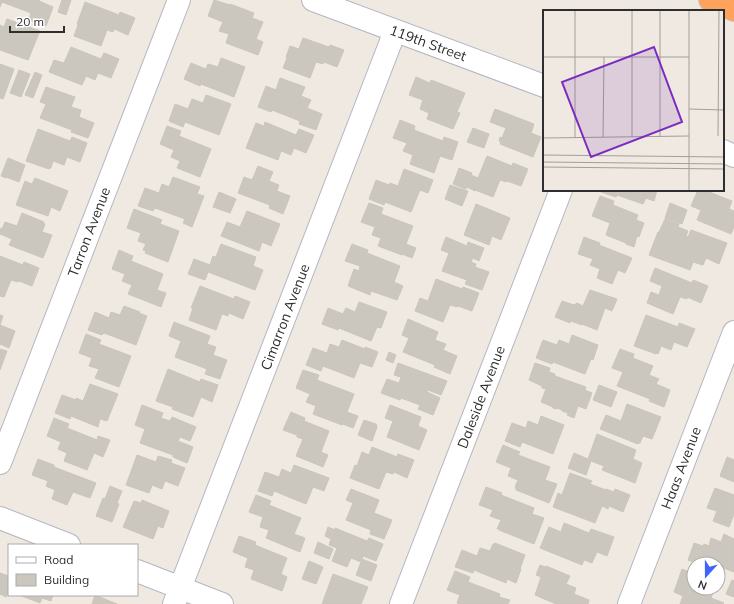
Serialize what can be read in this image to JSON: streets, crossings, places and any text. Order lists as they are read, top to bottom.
{
  "streets": {
    "street": [
      "119th Street",
      "Tarron Avenue",
      "Cimarron Avenue",
      "Daleside Avenue",
      "Haas Avenue"
    ]
  },
  "crossings": [
    ["119th Street", "Cimarron Avenue"]
  ],
  "legend": ["Road", "Building"],
  "scale_bar": "20 m",
  "north": "bottom"
}
